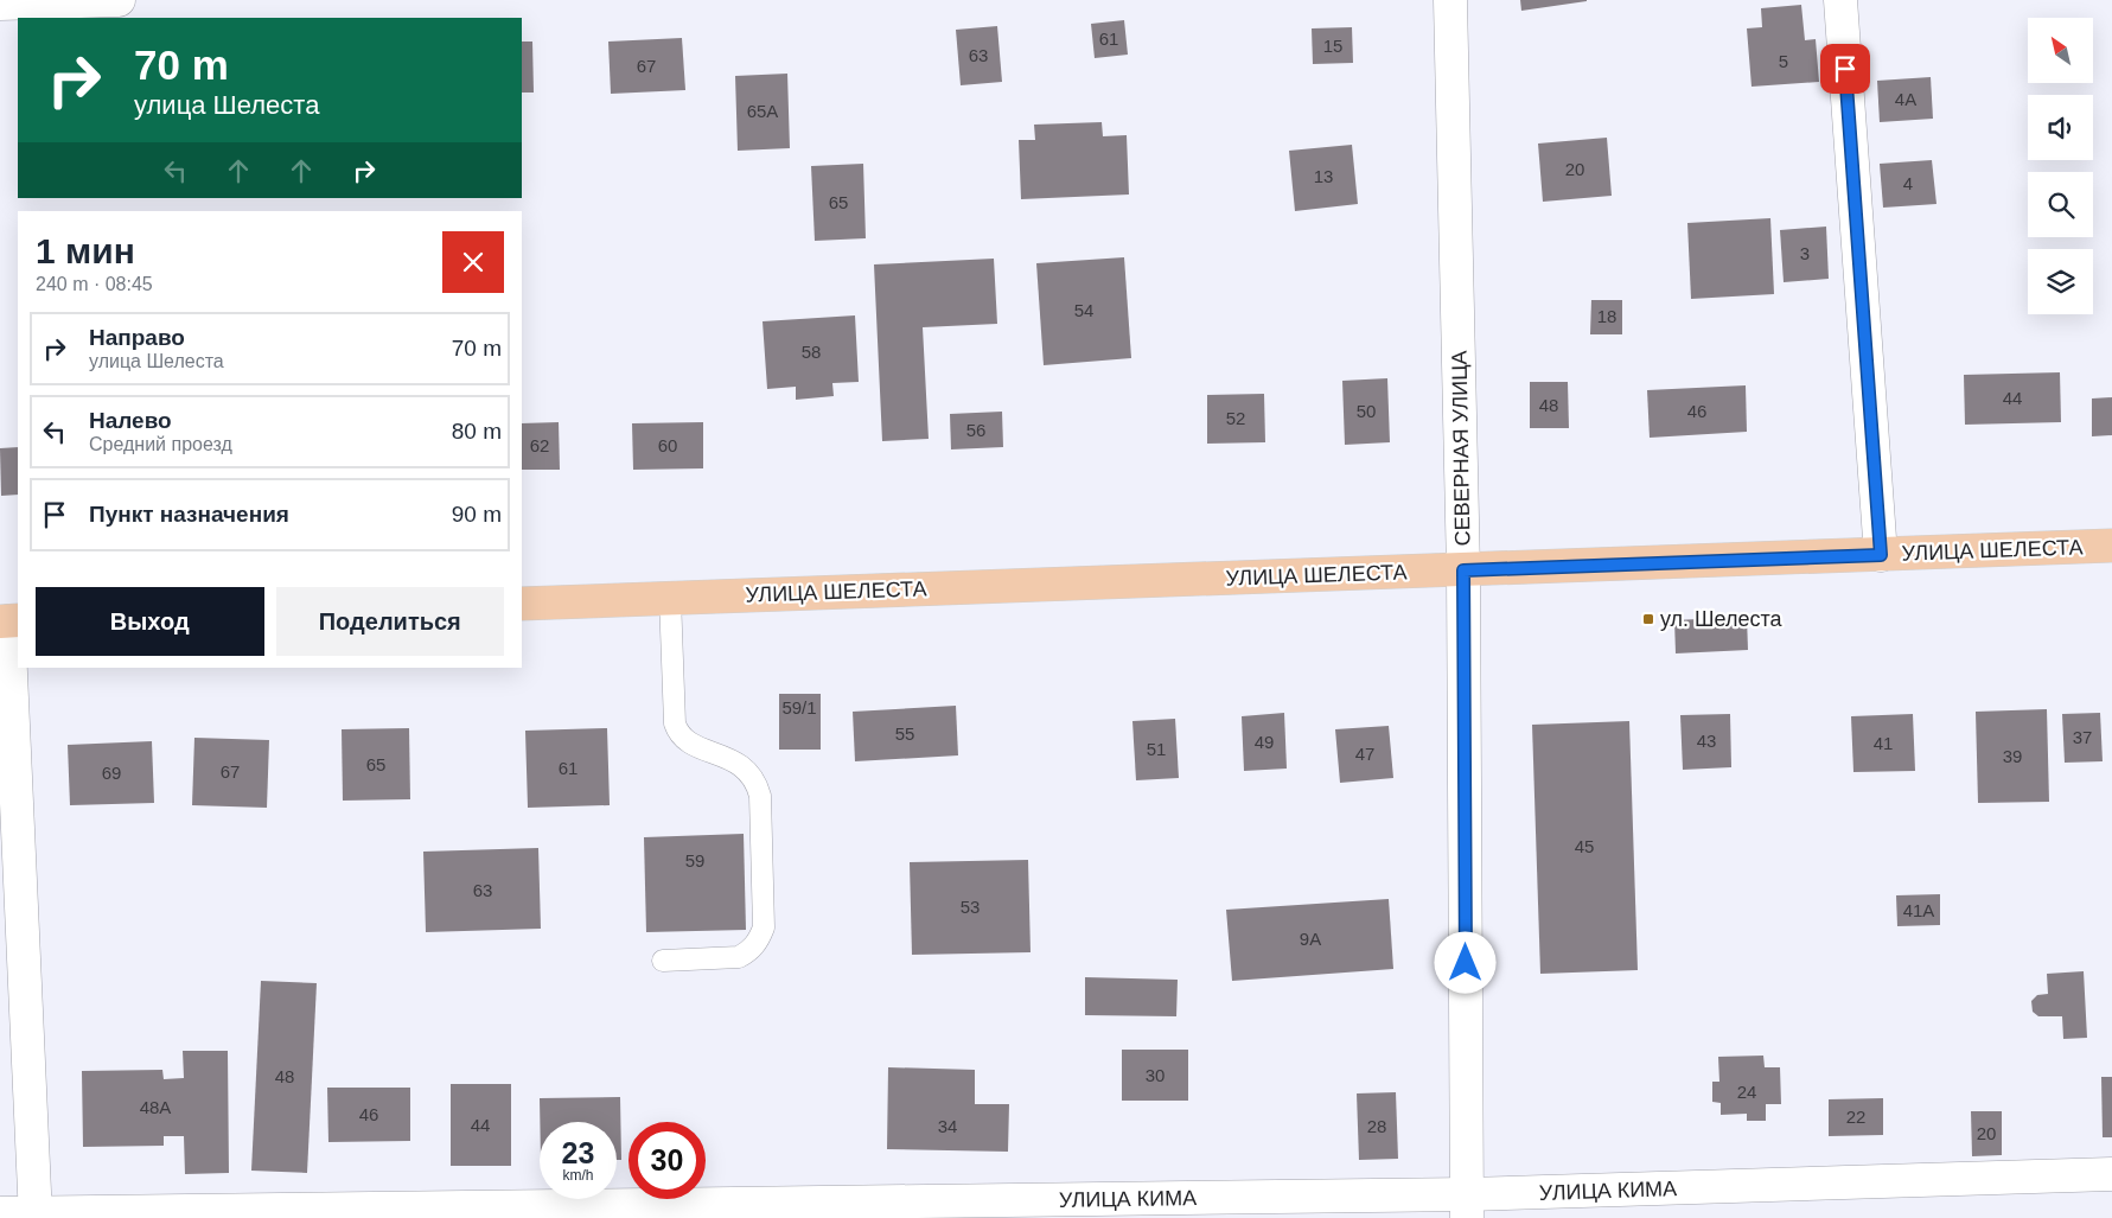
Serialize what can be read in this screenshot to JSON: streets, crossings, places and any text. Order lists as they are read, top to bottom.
{
  "streets": {
    "main road": ["УЛИЦА ШЕЛЕСТА"],
    "street": ["СЕВЕРНАЯ УЛИЦА", "УЛИЦА КИМА"]
  },
  "crossings": [
    ["СЕВЕРНАЯ УЛИЦА", "УЛИЦА ШЕЛЕСТА"],
    ["СЕВЕРНАЯ УЛИЦА", "УЛИЦА КИМА"]
  ],
  "places": {
    "transit": ["ул. Шелеста"]
  },
  "house_numbers": [
    "61",
    "15",
    "63",
    "5",
    "67",
    "4А",
    "65А",
    "20",
    "13",
    "4",
    "65",
    "3",
    "54",
    "18",
    "58",
    "44",
    "48",
    "50",
    "46",
    "52",
    "56",
    "62",
    "60",
    "59/1",
    "55",
    "37",
    "43",
    "49",
    "41",
    "51",
    "47",
    "39",
    "65",
    "61",
    "67",
    "69",
    "45",
    "59",
    "63",
    "53",
    "41А",
    "9А",
    "30",
    "48",
    "24",
    "48А",
    "46",
    "22",
    "44",
    "34",
    "28",
    "20"
  ],
  "north": "top left",
  "page": {
    "turn": ["70 m", "улица Шелеста"],
    "heading": ["1 мин", "240 m · 08:45"],
    "list": [
      {
        "name": "Направо",
        "note": "улица Шелеста",
        "value": "70 m"
      },
      {
        "name": "Налево",
        "note": "Средний проезд",
        "value": "80 m"
      },
      {
        "name": "Пункт назначения",
        "value": "90 m"
      }
    ],
    "buttons": ["Выход", "Поделиться"],
    "speed": "23 km/h",
    "limit": "30"
  }
}
